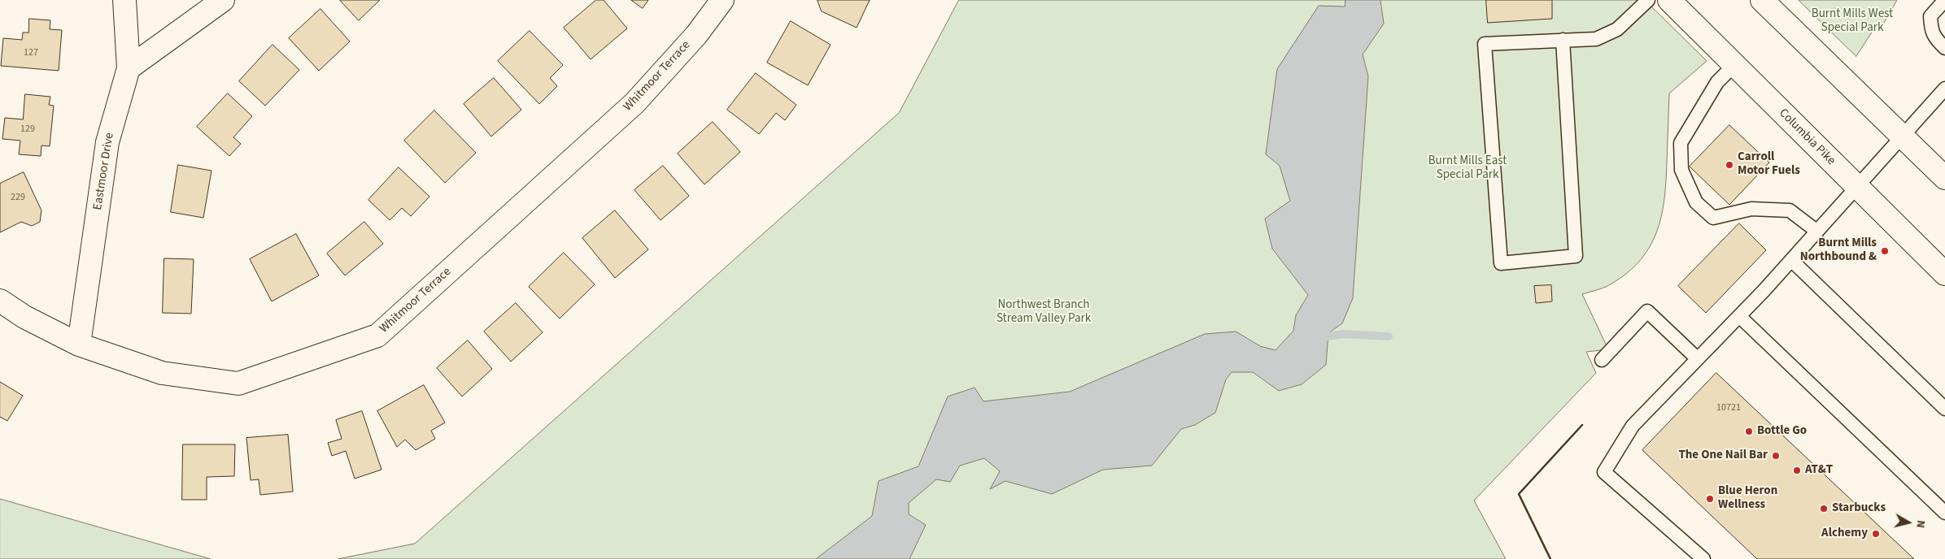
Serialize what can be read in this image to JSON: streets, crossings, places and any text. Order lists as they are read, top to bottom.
{
  "streets": {
    "main road": ["Whitmoor Terrace", "Columbia Pike", "Eastmoor Drive"]
  },
  "crossings": [
    ["Whitmoor Terrace", "Eastmoor Drive"]
  ],
  "parks": ["Burnt Mills West Special Park", "Burnt Mills East Special Park", "Northwest Branch Stream Valley Park"],
  "places": [
    "Carroll Motor Fuels",
    "Burnt Mills Northbound &",
    "Bottle Go",
    "The One Nail Bar",
    "AT&T",
    "Blue Heron Wellness",
    "Starbucks",
    "Alchemy"
  ],
  "house_numbers": [
    "127",
    "129",
    "229",
    "10721"
  ],
  "north": "right"
}
